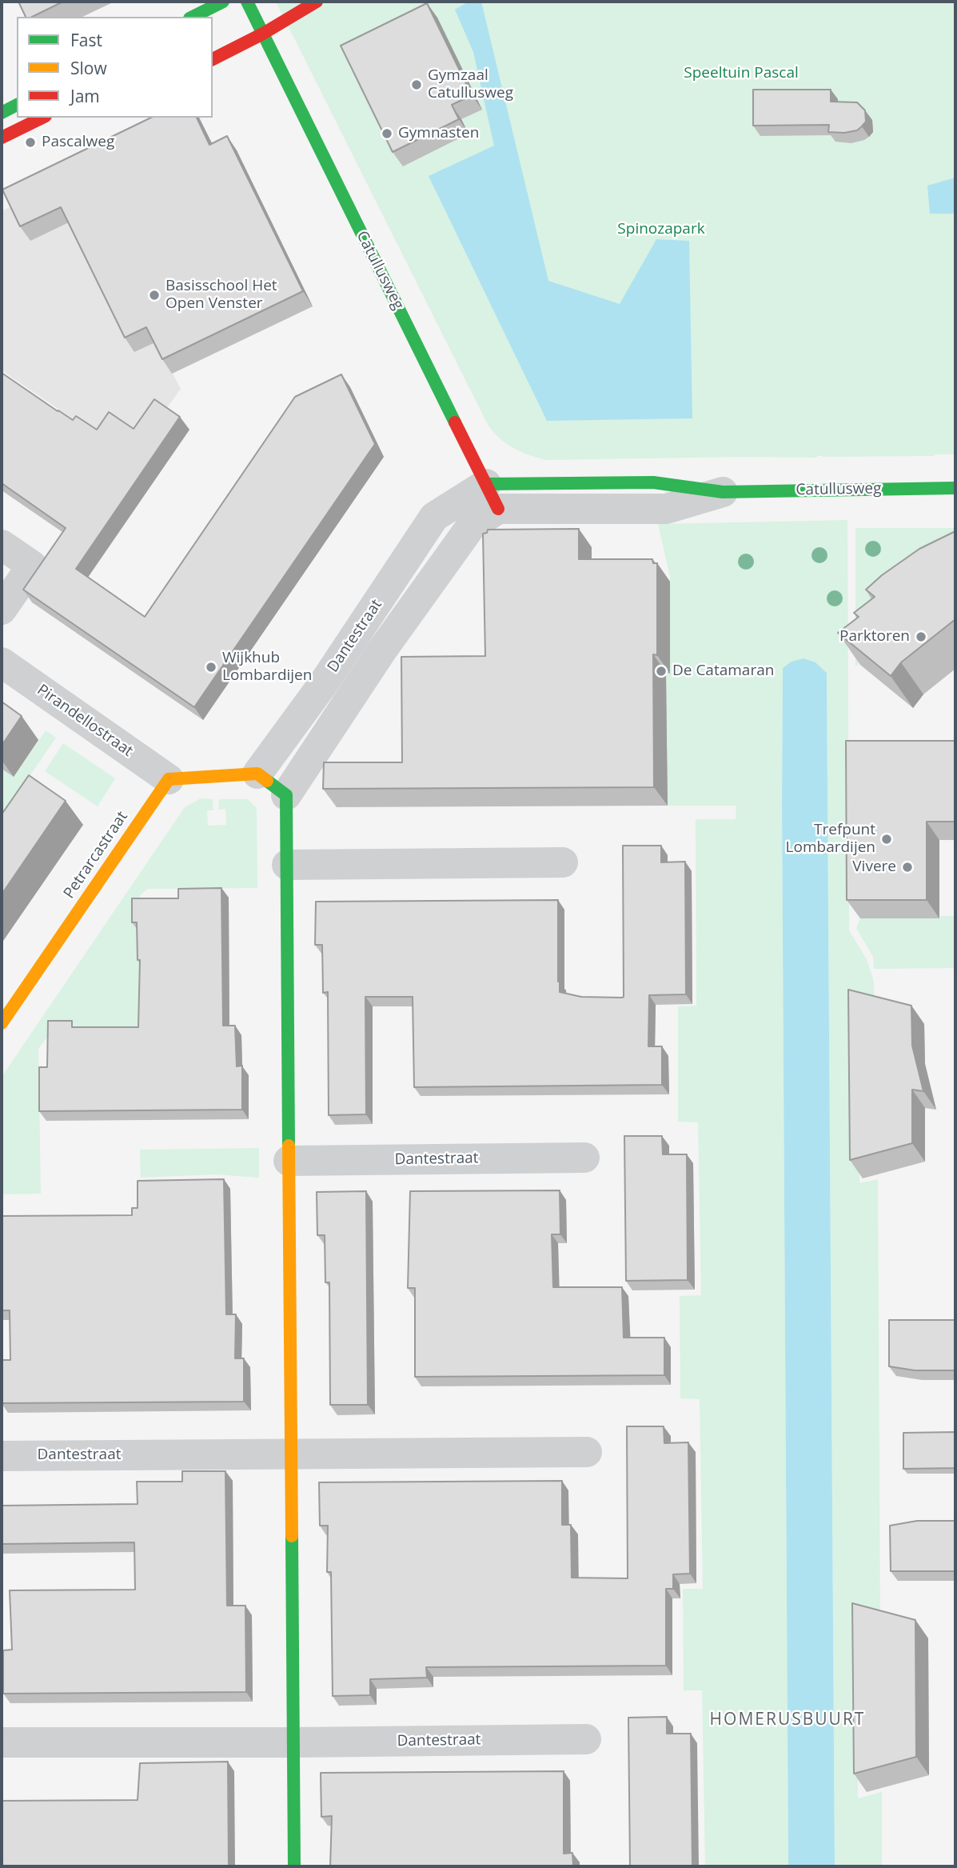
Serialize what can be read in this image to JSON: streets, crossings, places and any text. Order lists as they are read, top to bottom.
{
  "streets": {
    "street": [
      "Catullusweg",
      "Dantestraat",
      "Pirandellostraat",
      "Petrarcastraat"
    ]
  },
  "crossings": [
    ["Catullusweg", "Dantestraat"],
    ["Pirandellostraat", "Petrarcastraat"]
  ],
  "districts": ["HOMERUSBUURT"],
  "parks": ["Speeltuin Pascal", "Spinozapark"],
  "places": [
    "Gymzaal Catullusweg",
    "Gymnasten",
    "Pascalweg",
    "Basisschool Het Open Venster",
    "Parktoren",
    "Wijkhub Lombardijen",
    "De Catamaran",
    "Trefpunt Lombardijen",
    "Vivere"
  ],
  "legend": ["Fast", "Slow", "Jam"]
}
